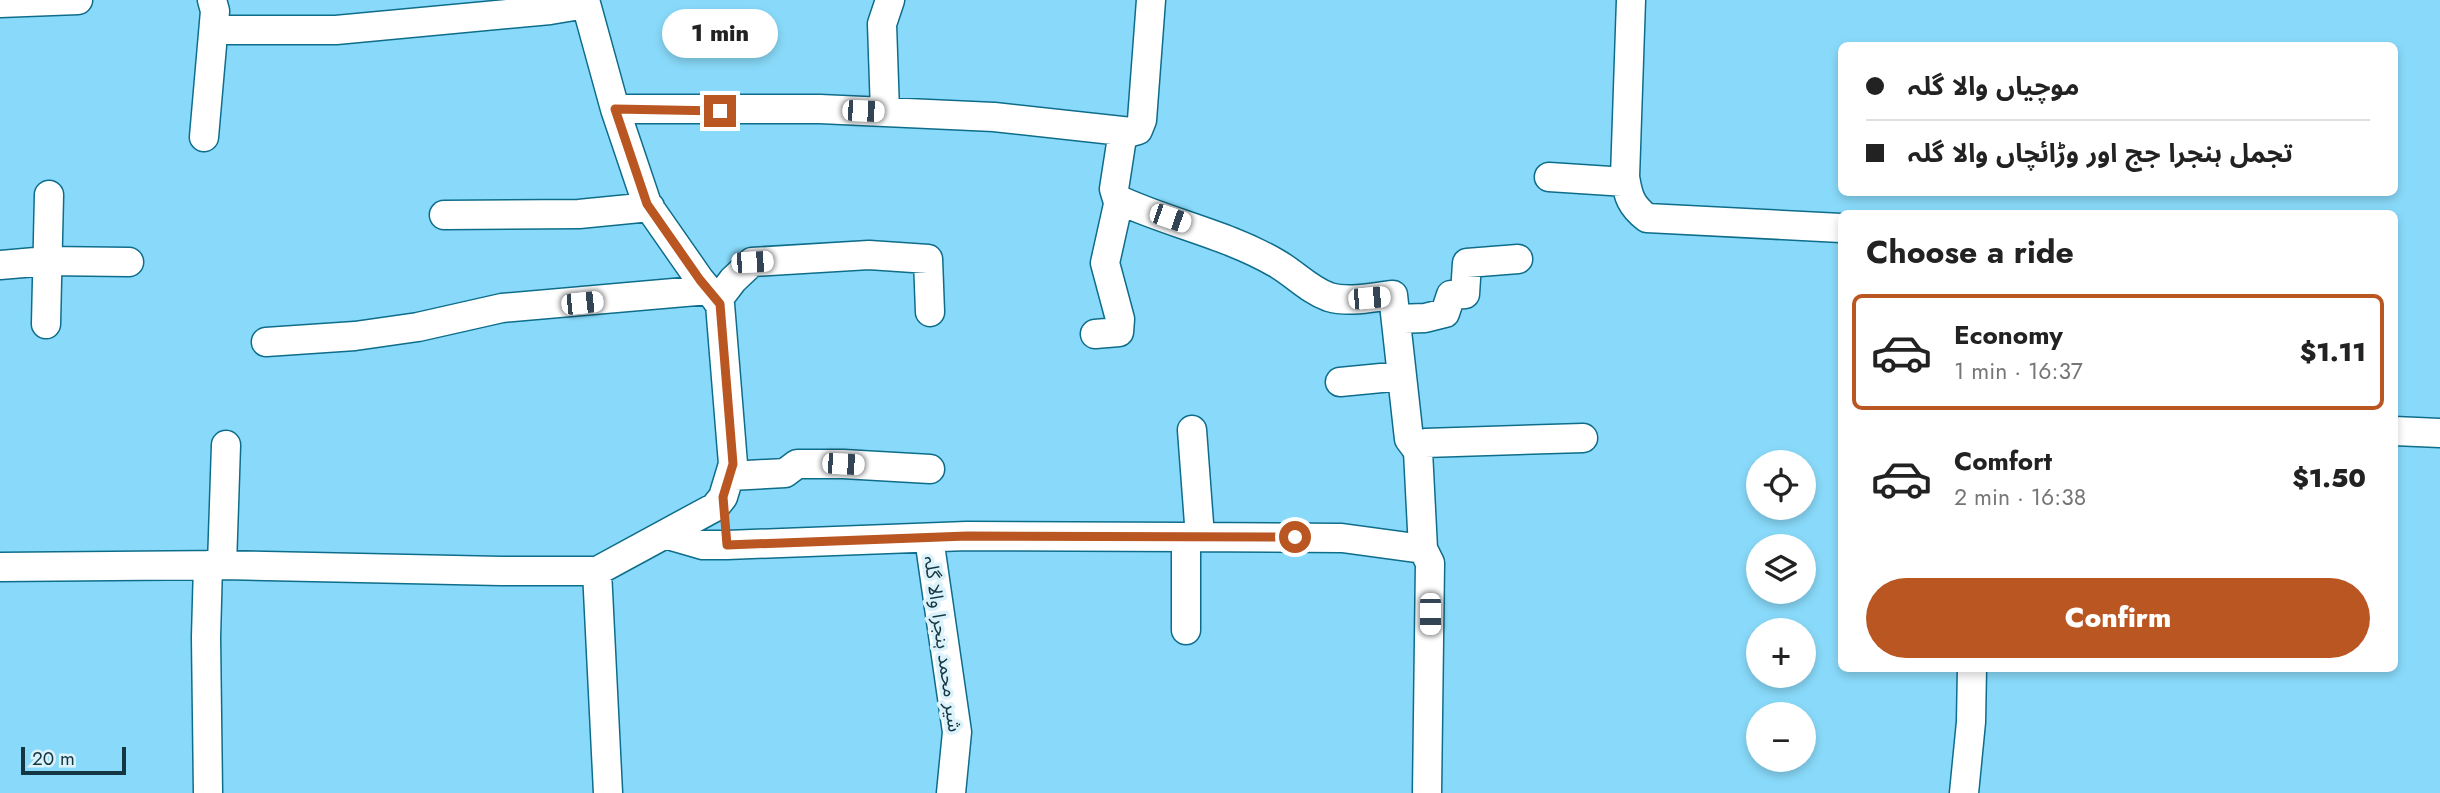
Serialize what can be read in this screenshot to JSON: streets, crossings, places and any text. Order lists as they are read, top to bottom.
{
  "streets": {
    "street": ["شیر محمد ہنجرا والا گلہ"]
  },
  "scale_bar": "20 m",
  "page": {
    "bubble": "1 min",
    "banner": ["موچیاں والا گلہ", "تجمل ہنجرا جج اور وڑائچاں والا گلہ"],
    "heading": "Choose a ride",
    "list": [
      {
        "name": "Economy",
        "note": "1 min · 16:37",
        "value": "$1.11"
      },
      {
        "name": "Comfort",
        "note": "2 min · 16:38",
        "value": "$1.50"
      }
    ],
    "map_buttons": ["+", "−"],
    "buttons": "Confirm",
    "scale": "20 m"
  }
}
